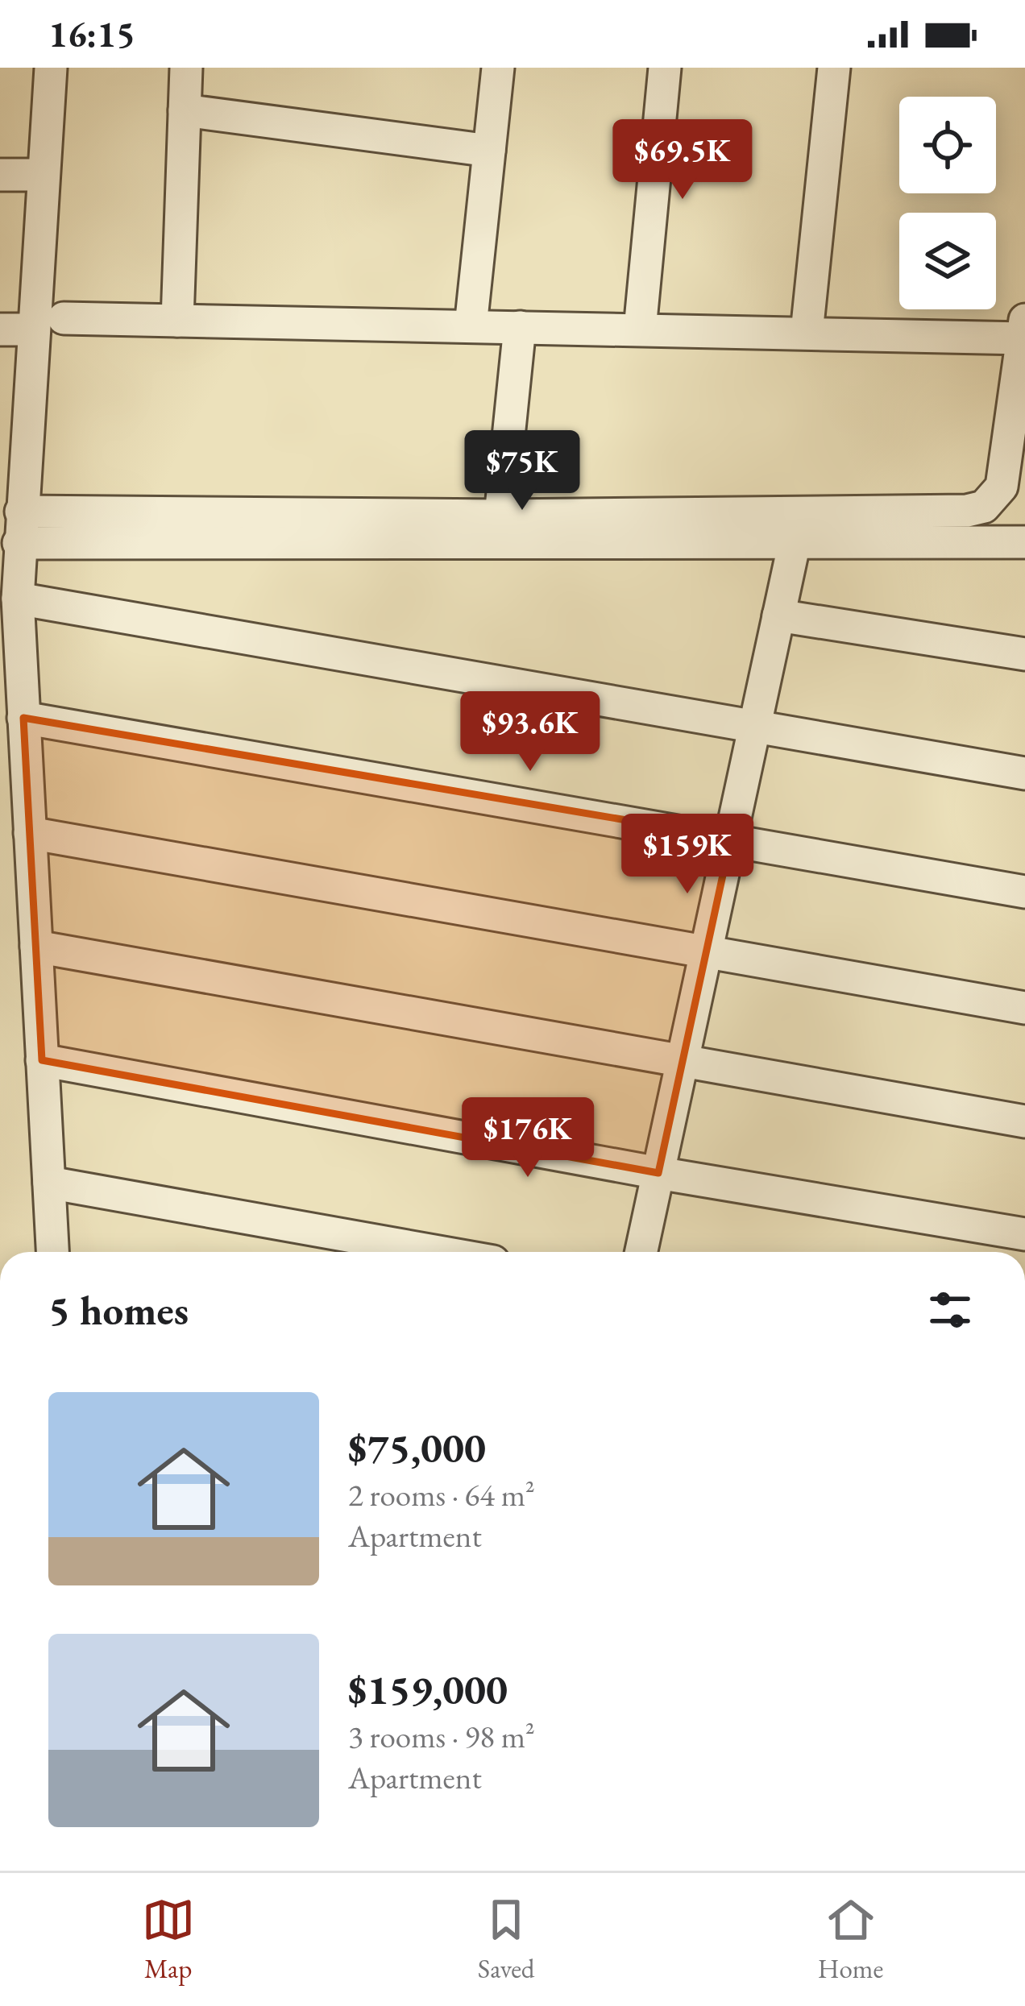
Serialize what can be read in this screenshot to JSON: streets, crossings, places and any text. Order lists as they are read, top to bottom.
{
  "page": {
    "status": "16:15",
    "price": [
      "$69.5K",
      "$75K",
      "$93.6K",
      "$159K",
      "$176K"
    ],
    "heading": "5 homes",
    "list": [
      {
        "name": "$75,000",
        "note": "2 rooms · 64 m² · Apartment"
      },
      {
        "name": "$159,000",
        "note": "3 rooms · 98 m² · Apartment"
      }
    ],
    "tabs": ["Map", "Saved", "Home"]
  }
}
